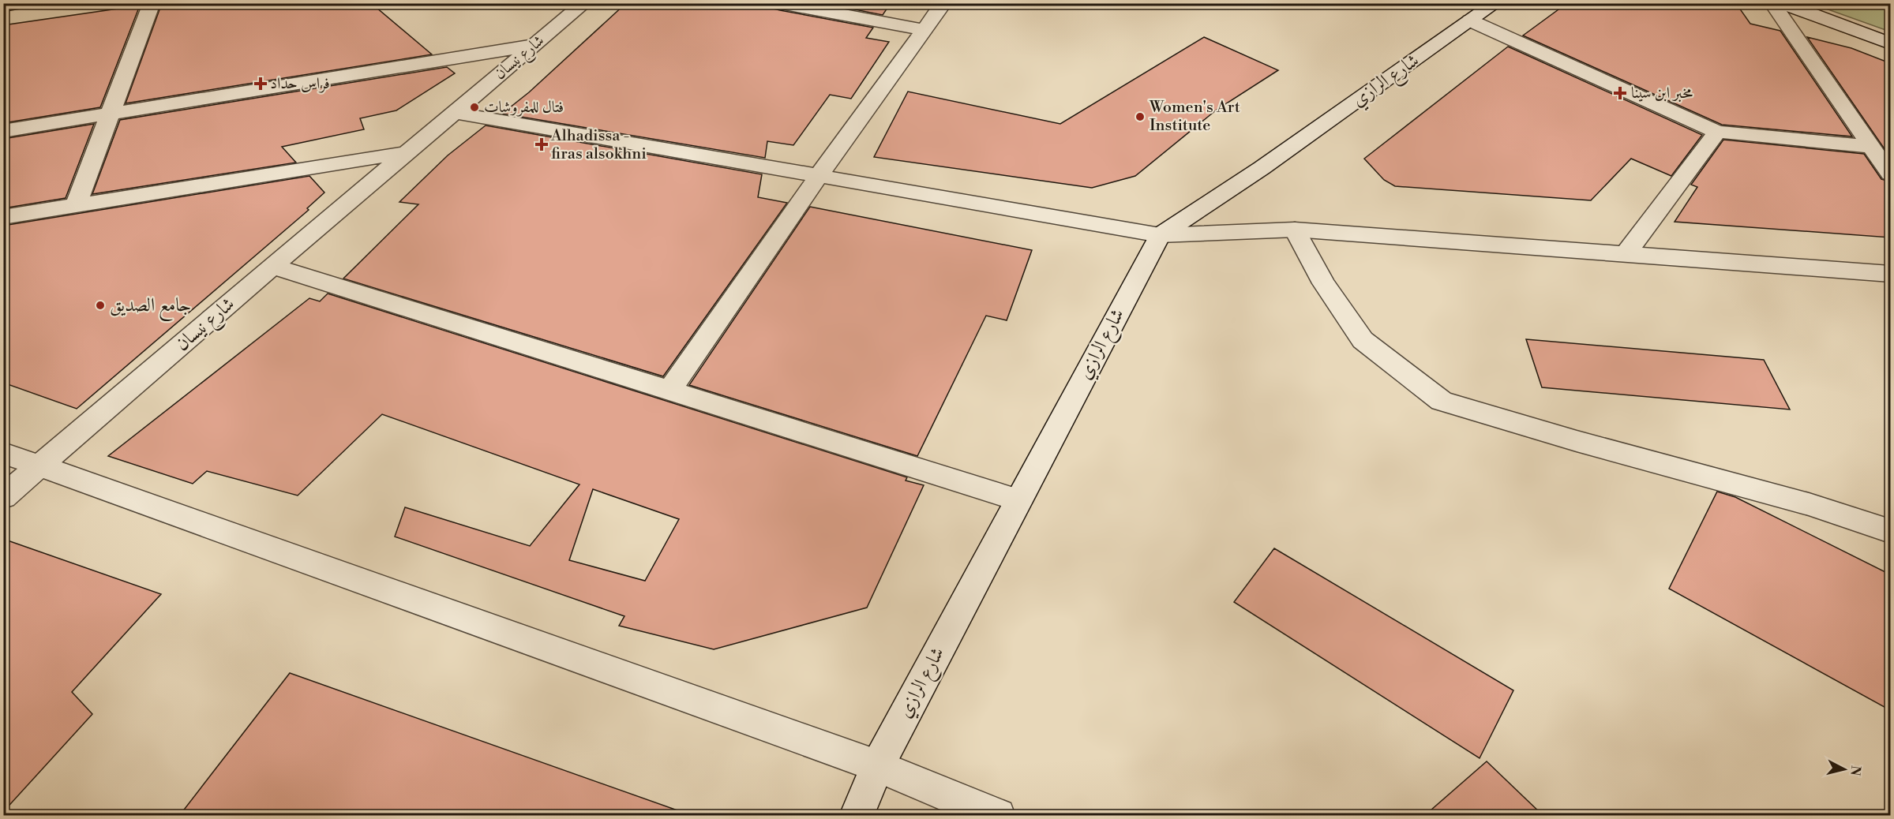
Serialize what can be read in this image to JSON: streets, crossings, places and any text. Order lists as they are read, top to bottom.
{
  "streets": {
    "street": ["شارع نيسان", "شارع الرازي"]
  },
  "places": {
    "health": ["فراس حداد", "مخبر ابن سينا", "Alhadissa - firas alsokhni"],
    "other": ["فتال للمفروشات", "Women's Art Institute", "جامع الصديق"]
  },
  "north": "right"
}
